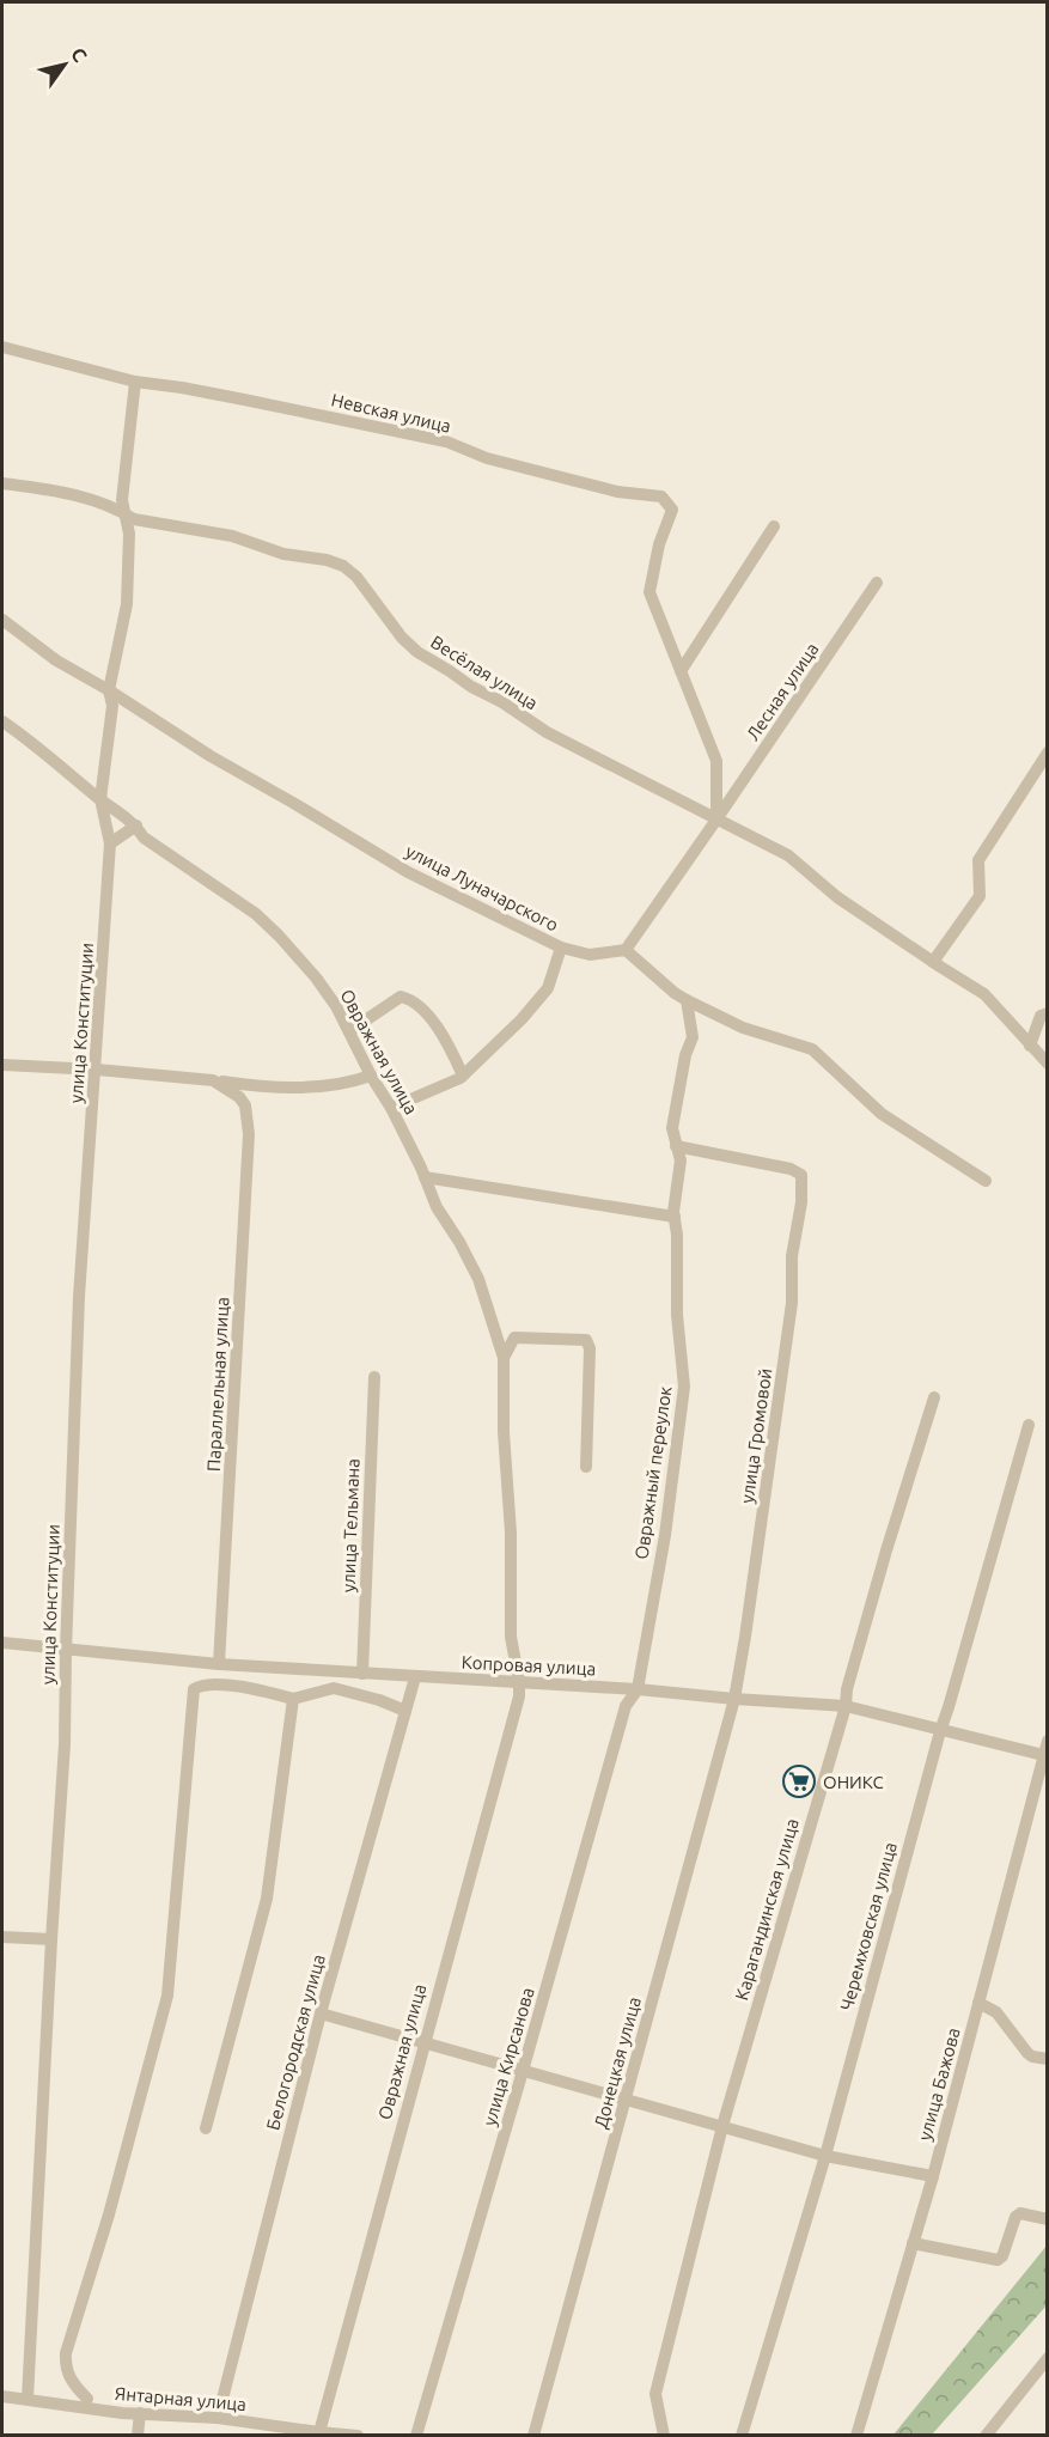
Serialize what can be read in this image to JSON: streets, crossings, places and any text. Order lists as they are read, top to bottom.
{
  "streets": {
    "street": [
      "Невская улица",
      "Весёлая улица",
      "Лесная улица",
      "улица Луначарского",
      "улица Конституции",
      "Овражная улица",
      "Параллельная улица",
      "улица Громовой",
      "Овражный переулок",
      "улица Тельмана",
      "Копровая улица",
      "Карагандинская улица",
      "Черемховская улица",
      "Белогородская улица",
      "улица Кирсанова",
      "Донецкая улица",
      "улица Бажова",
      "Янтарная улица"
    ]
  },
  "crossings": [
    ["Невская улица", "улица Конституции"],
    ["Весёлая улица", "Лесная улица"],
    ["Весёлая улица", "улица Конституции"],
    ["Лесная улица", "улица Луначарского"],
    ["улица Луначарского", "улица Конституции"],
    ["улица Конституции", "Овражная улица"],
    ["улица Конституции", "Копровая улица"],
    ["улица Конституции", "Янтарная улица"],
    ["Овражная улица", "Копровая улица"],
    ["Овражная улица", "Янтарная улица"],
    ["Параллельная улица", "Копровая улица"],
    ["улица Громовой", "Овражный переулок"],
    ["улица Громовой", "Копровая улица"],
    ["улица Громовой", "Донецкая улица"],
    ["Овражный переулок", "Копровая улица"],
    ["Овражный переулок", "улица Кирсанова"],
    ["улица Тельмана", "Копровая улица"],
    ["Копровая улица", "Карагандинская улица"],
    ["Копровая улица", "Черемховская улица"],
    ["Копровая улица", "Белогородская улица"],
    ["Копровая улица", "улица Кирсанова"],
    ["Копровая улица", "Донецкая улица"],
    ["Копровая улица", "улица Бажова"],
    ["Белогородская улица", "Янтарная улица"]
  ],
  "places": {
    "supermarket": ["ОНИКС"]
  },
  "north": "top right"
}
